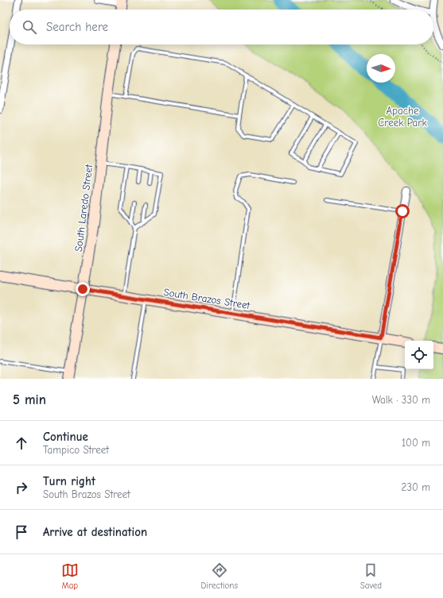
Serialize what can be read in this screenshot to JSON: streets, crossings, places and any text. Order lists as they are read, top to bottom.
{
  "streets": {
    "street": ["South Laredo Street", "South Brazos Street"]
  },
  "crossings": [
    ["South Laredo Street", "South Brazos Street"]
  ],
  "parks": ["Apache Creek Park"],
  "north": "right",
  "page": {
    "search": "Search here",
    "heading": ["5 min", "Walk · 330 m"],
    "list": [
      ["Continue", "Tampico Street", "100 m"],
      ["Turn right", "South Brazos Street", "230 m"],
      "Arrive at destination"
    ],
    "nav": ["Map", "Directions", "Saved"]
  }
}
